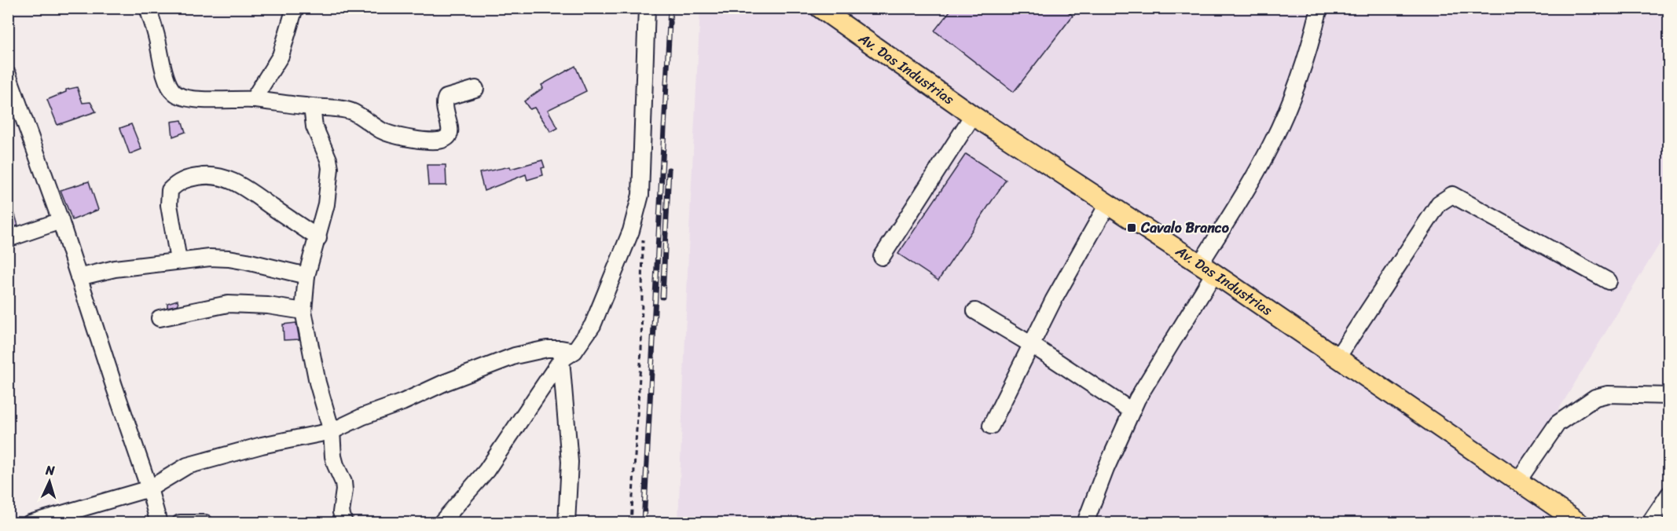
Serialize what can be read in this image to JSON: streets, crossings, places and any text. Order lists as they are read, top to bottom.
{
  "streets": {
    "main road": ["Av. Das Industrias"]
  },
  "places": {
    "transit": ["Cavalo Branco"]
  },
  "north": "top"
}
